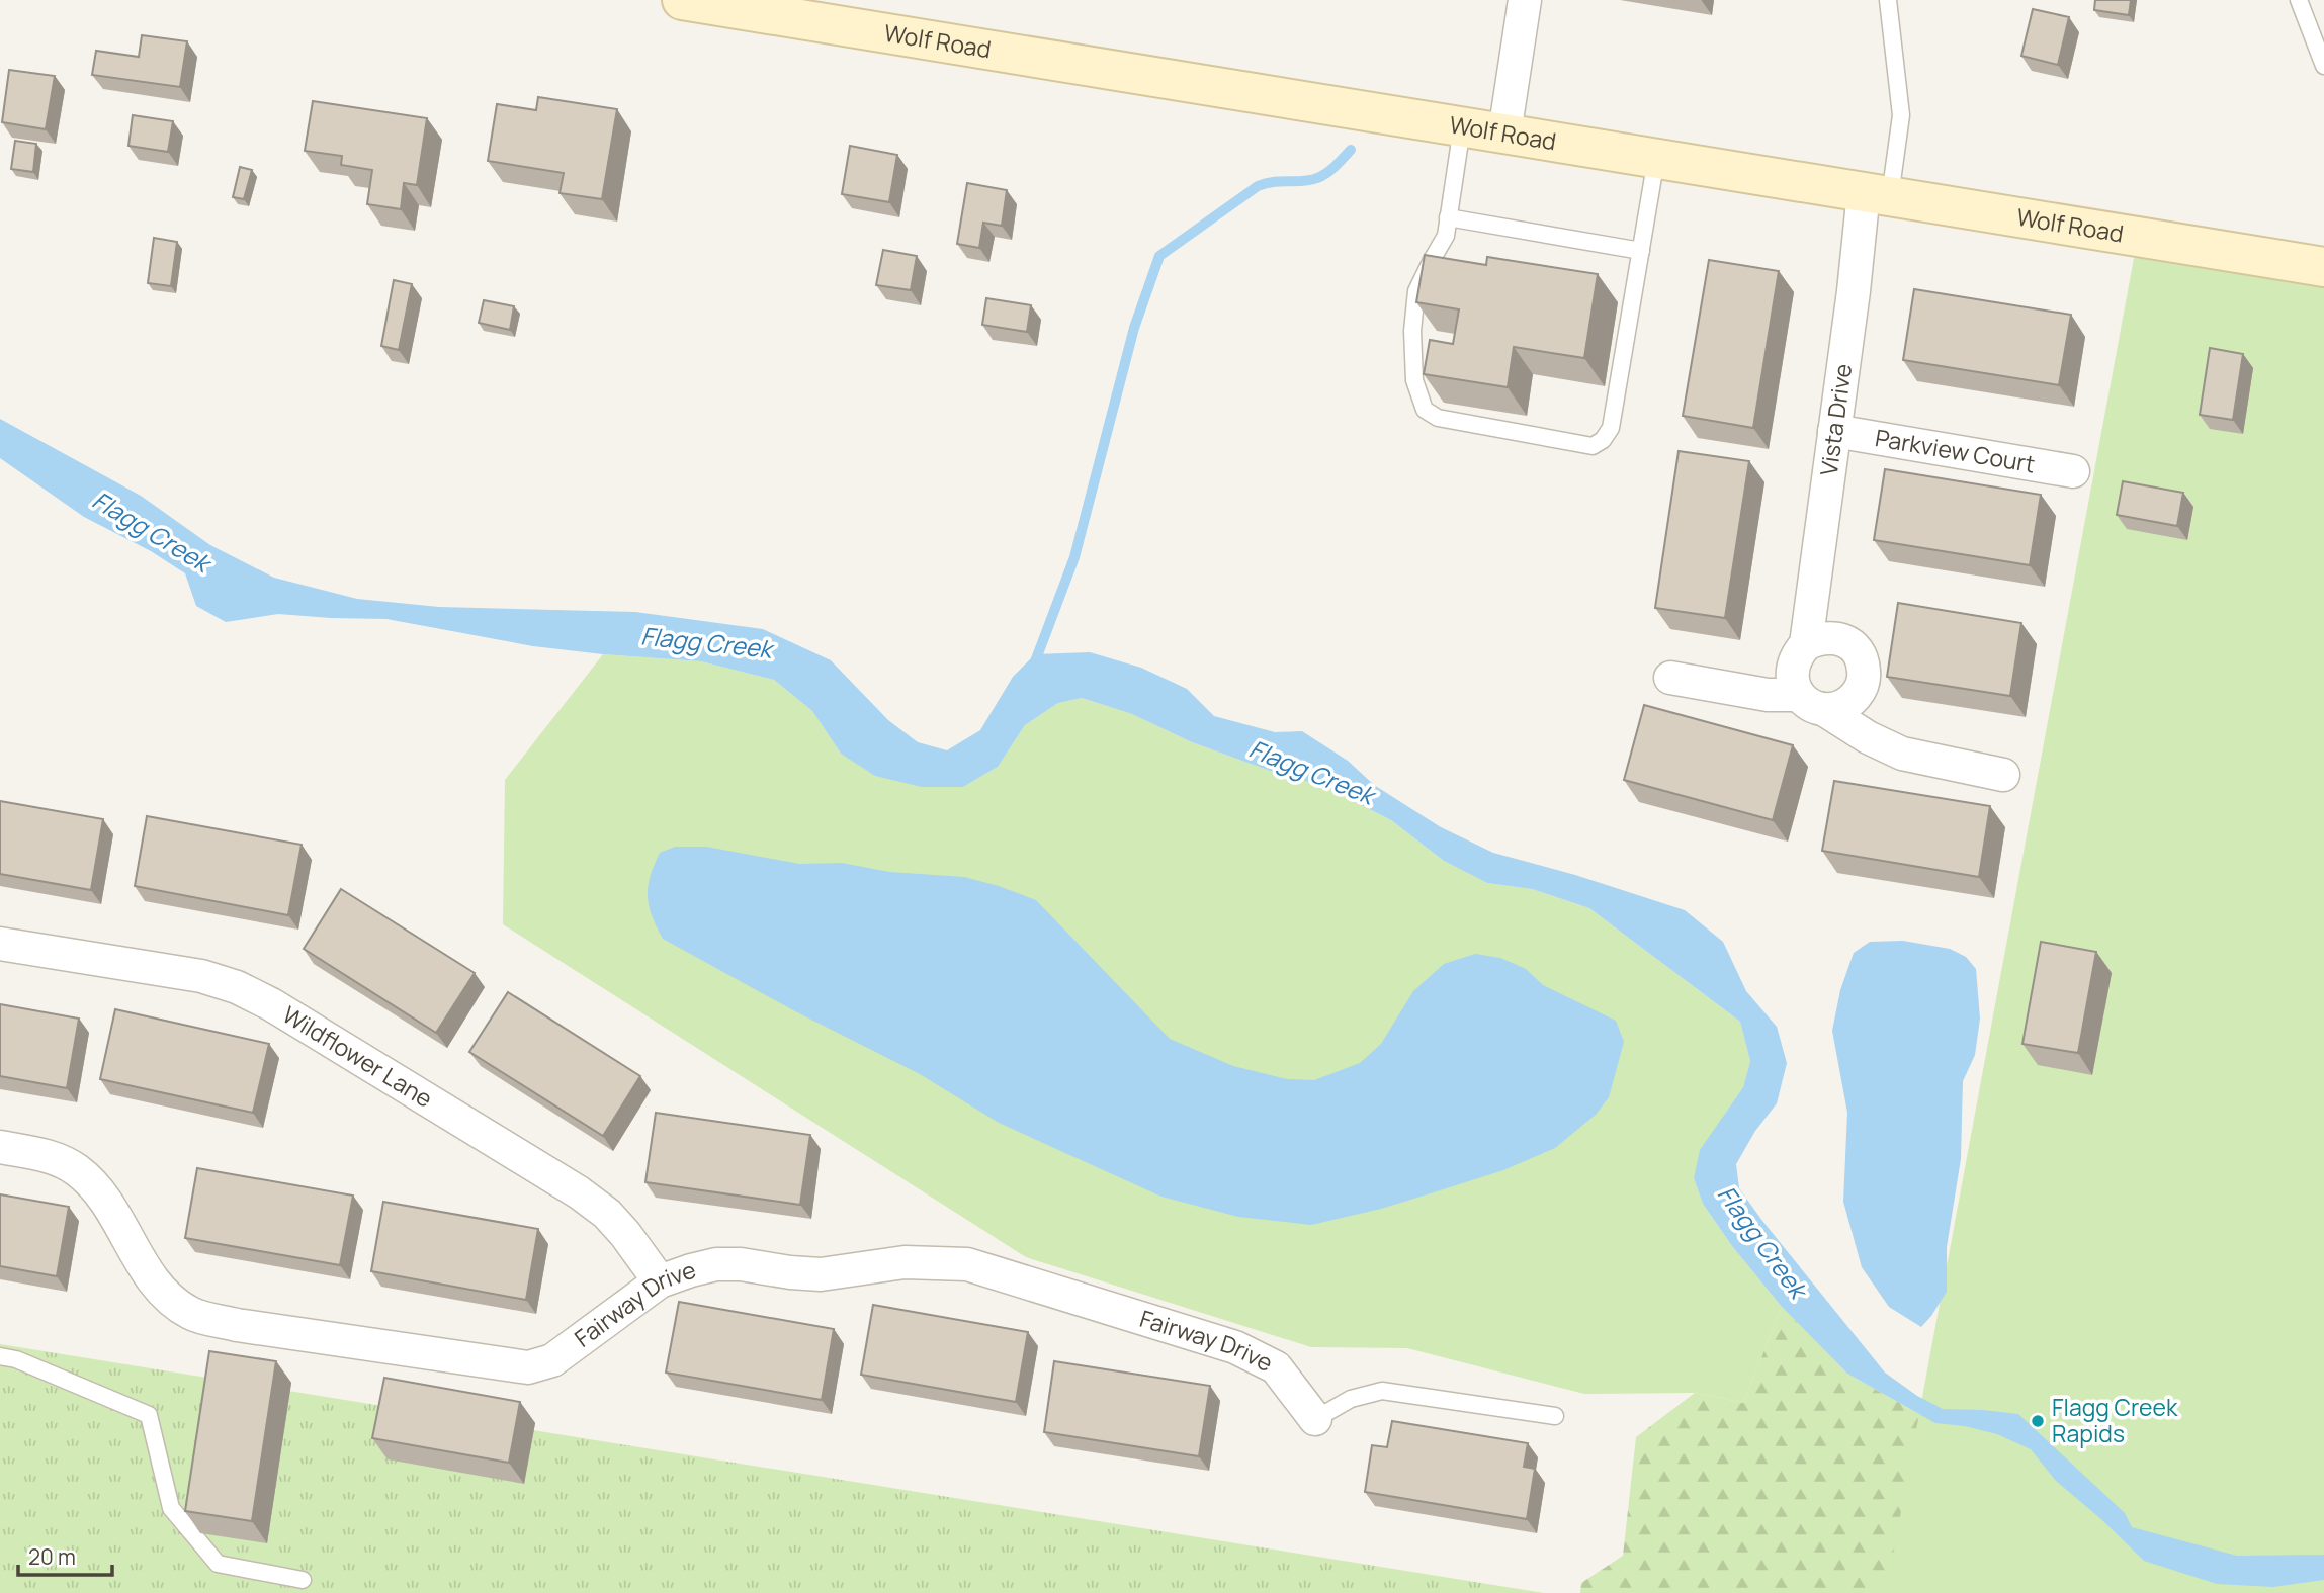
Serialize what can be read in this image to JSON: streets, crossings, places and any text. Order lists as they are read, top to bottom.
{
  "streets": {
    "street": [
      "Wolf Road",
      "Vista Drive",
      "Parkview Court",
      "Wildflower Lane",
      "Fairway Drive"
    ]
  },
  "crossings": [
    ["Wolf Road", "Vista Drive"],
    ["Vista Drive", "Parkview Court"],
    ["Wildflower Lane", "Fairway Drive"]
  ],
  "water": ["Flagg Creek"],
  "places": ["Flagg Creek Rapids"],
  "scale_bar": "20 m"
}
